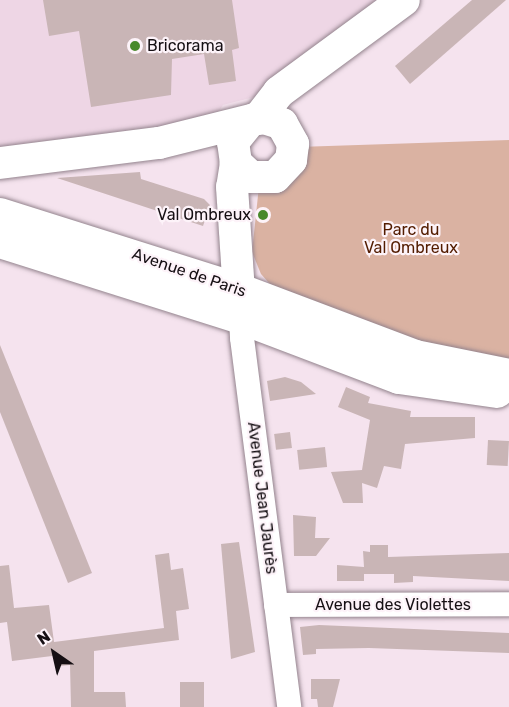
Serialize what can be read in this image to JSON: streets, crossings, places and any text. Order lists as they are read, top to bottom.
{
  "streets": {
    "main road": ["Avenue de Paris"],
    "street": ["Avenue Jean Jaurès", "Avenue des Violettes"]
  },
  "crossings": [
    ["Avenue de Paris", "Avenue Jean Jaurès"],
    ["Avenue Jean Jaurès", "Avenue des Violettes"]
  ],
  "parks": ["Parc du Val Ombreux"],
  "places": ["Bricorama", "Val Ombreux"],
  "north": "top left"
}
